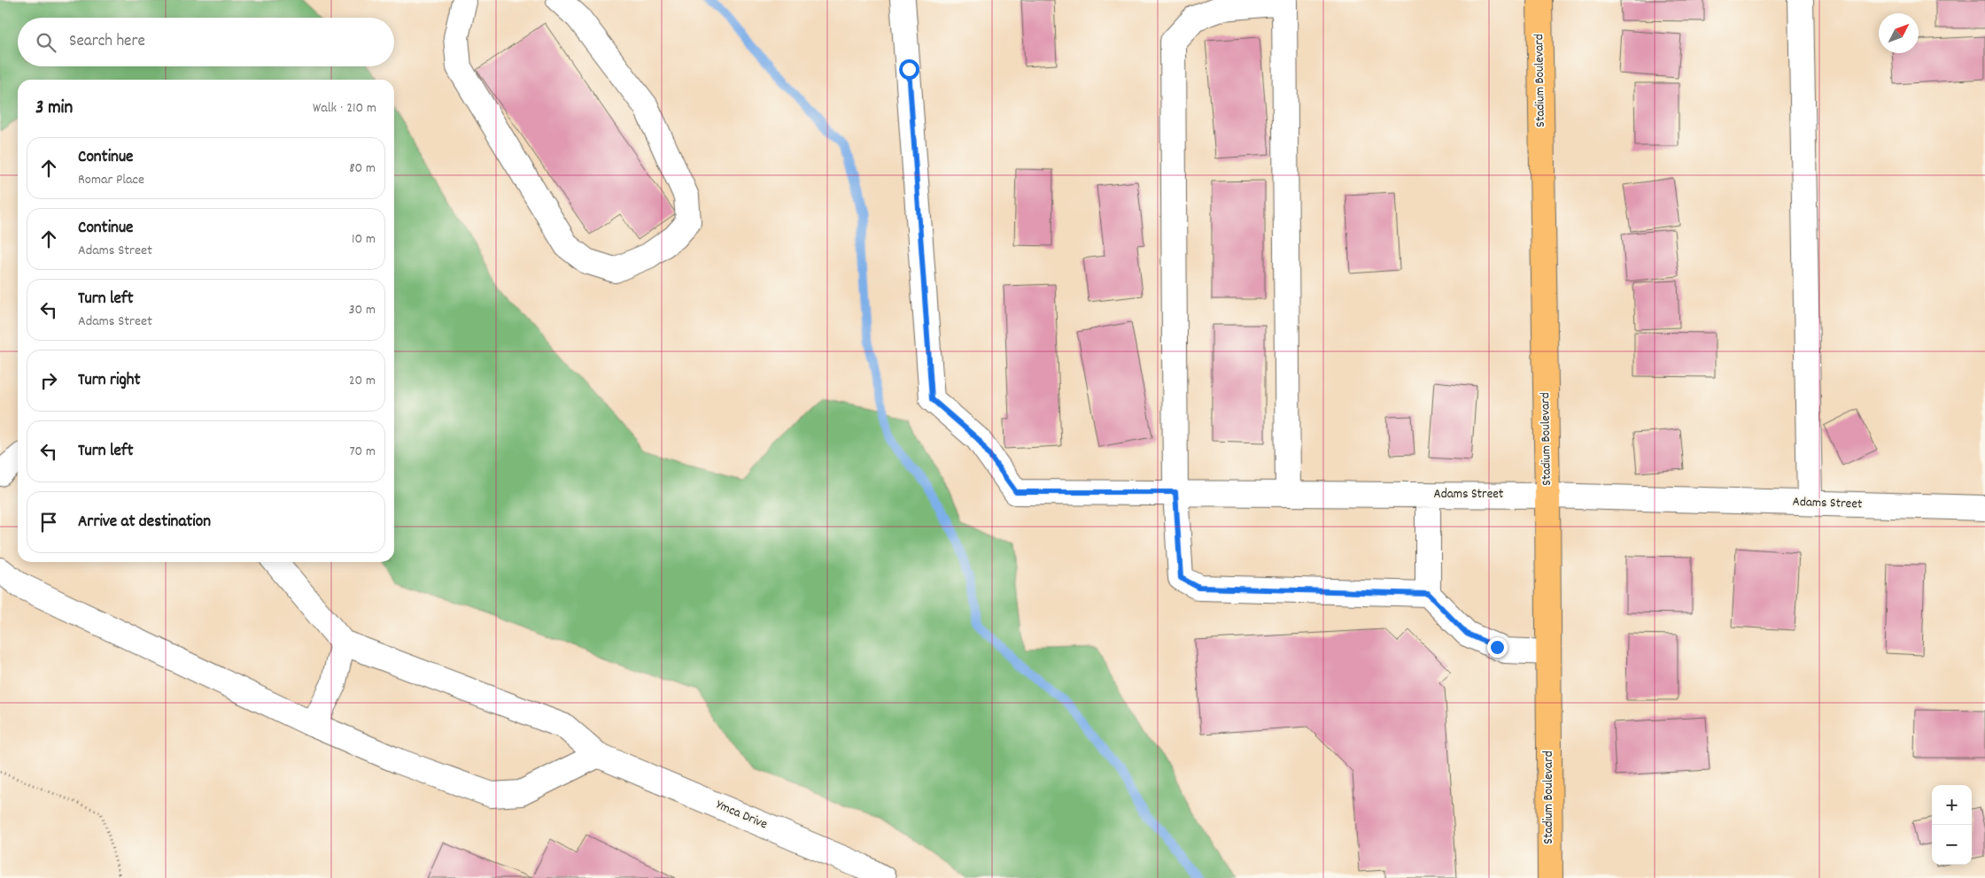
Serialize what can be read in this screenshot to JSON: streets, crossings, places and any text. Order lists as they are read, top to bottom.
{
  "streets": {
    "main road": ["Stadium Boulevard"],
    "street": ["Adams Street", "Ymca Drive"]
  },
  "crossings": [
    ["Stadium Boulevard", "Adams Street"]
  ],
  "north": "top right",
  "page": {
    "search": "Search here",
    "heading": ["3 min", "Walk · 210 m"],
    "list": [
      ["Continue", "Romar Place", "80 m"],
      ["Continue", "Adams Street", "10 m"],
      ["Turn left", "Adams Street", "30 m"],
      ["Turn right", "20 m"],
      ["Turn left", "70 m"],
      "Arrive at destination"
    ],
    "map_buttons": ["+", "−"]
  }
}
